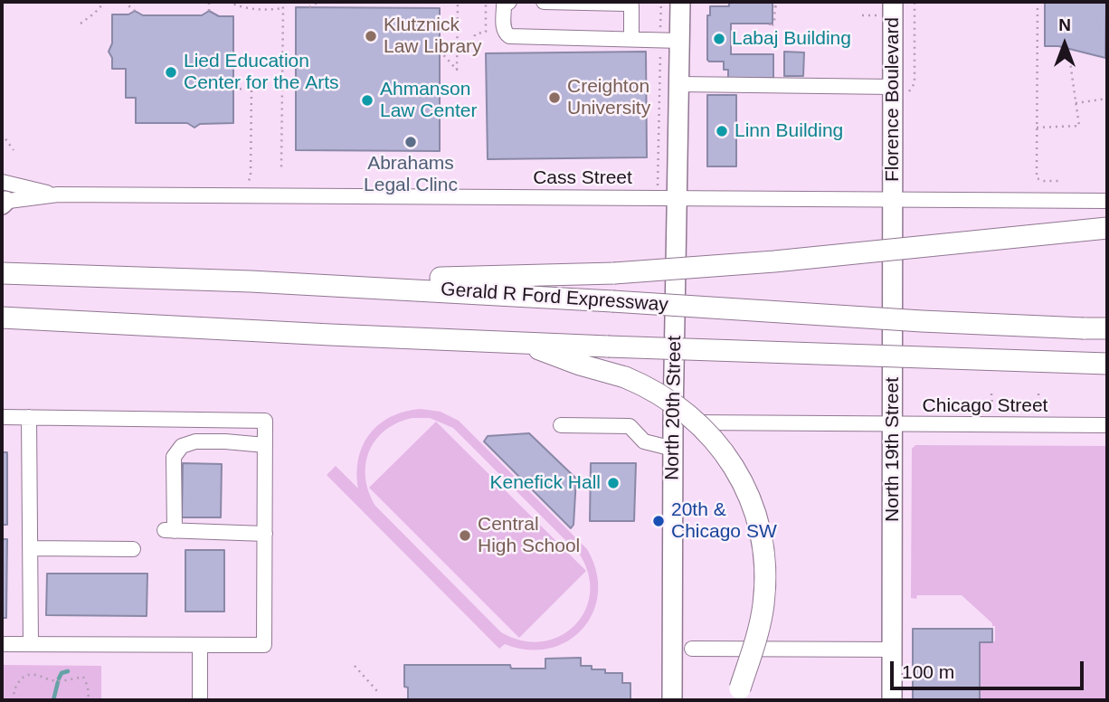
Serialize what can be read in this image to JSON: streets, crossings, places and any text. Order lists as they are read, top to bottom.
{
  "streets": {
    "highway": ["Gerald R Ford Expressway"],
    "main road": ["Florence Boulevard", "North 20th Street", "North 19th Street"],
    "street": ["Cass Street", "Chicago Street"]
  },
  "crossings": [
    ["Florence Boulevard", "Cass Street"],
    ["Florence Boulevard", "North 19th Street"],
    ["Cass Street", "North 20th Street"],
    ["Cass Street", "North 19th Street"],
    ["Chicago Street", "North 20th Street"],
    ["Chicago Street", "North 19th Street"]
  ],
  "places": [
    "Klutznick Law Library",
    "Labaj Building",
    "Lied Education Center for the Arts",
    "Creighton University",
    "Ahmanson Law Center",
    "Linn Building",
    "Abrahams Legal Clinc",
    "Kenefick Hall",
    "20th & Chicago SW",
    "Central High School"
  ],
  "scale_bar": "100 m",
  "north": "top"
}
